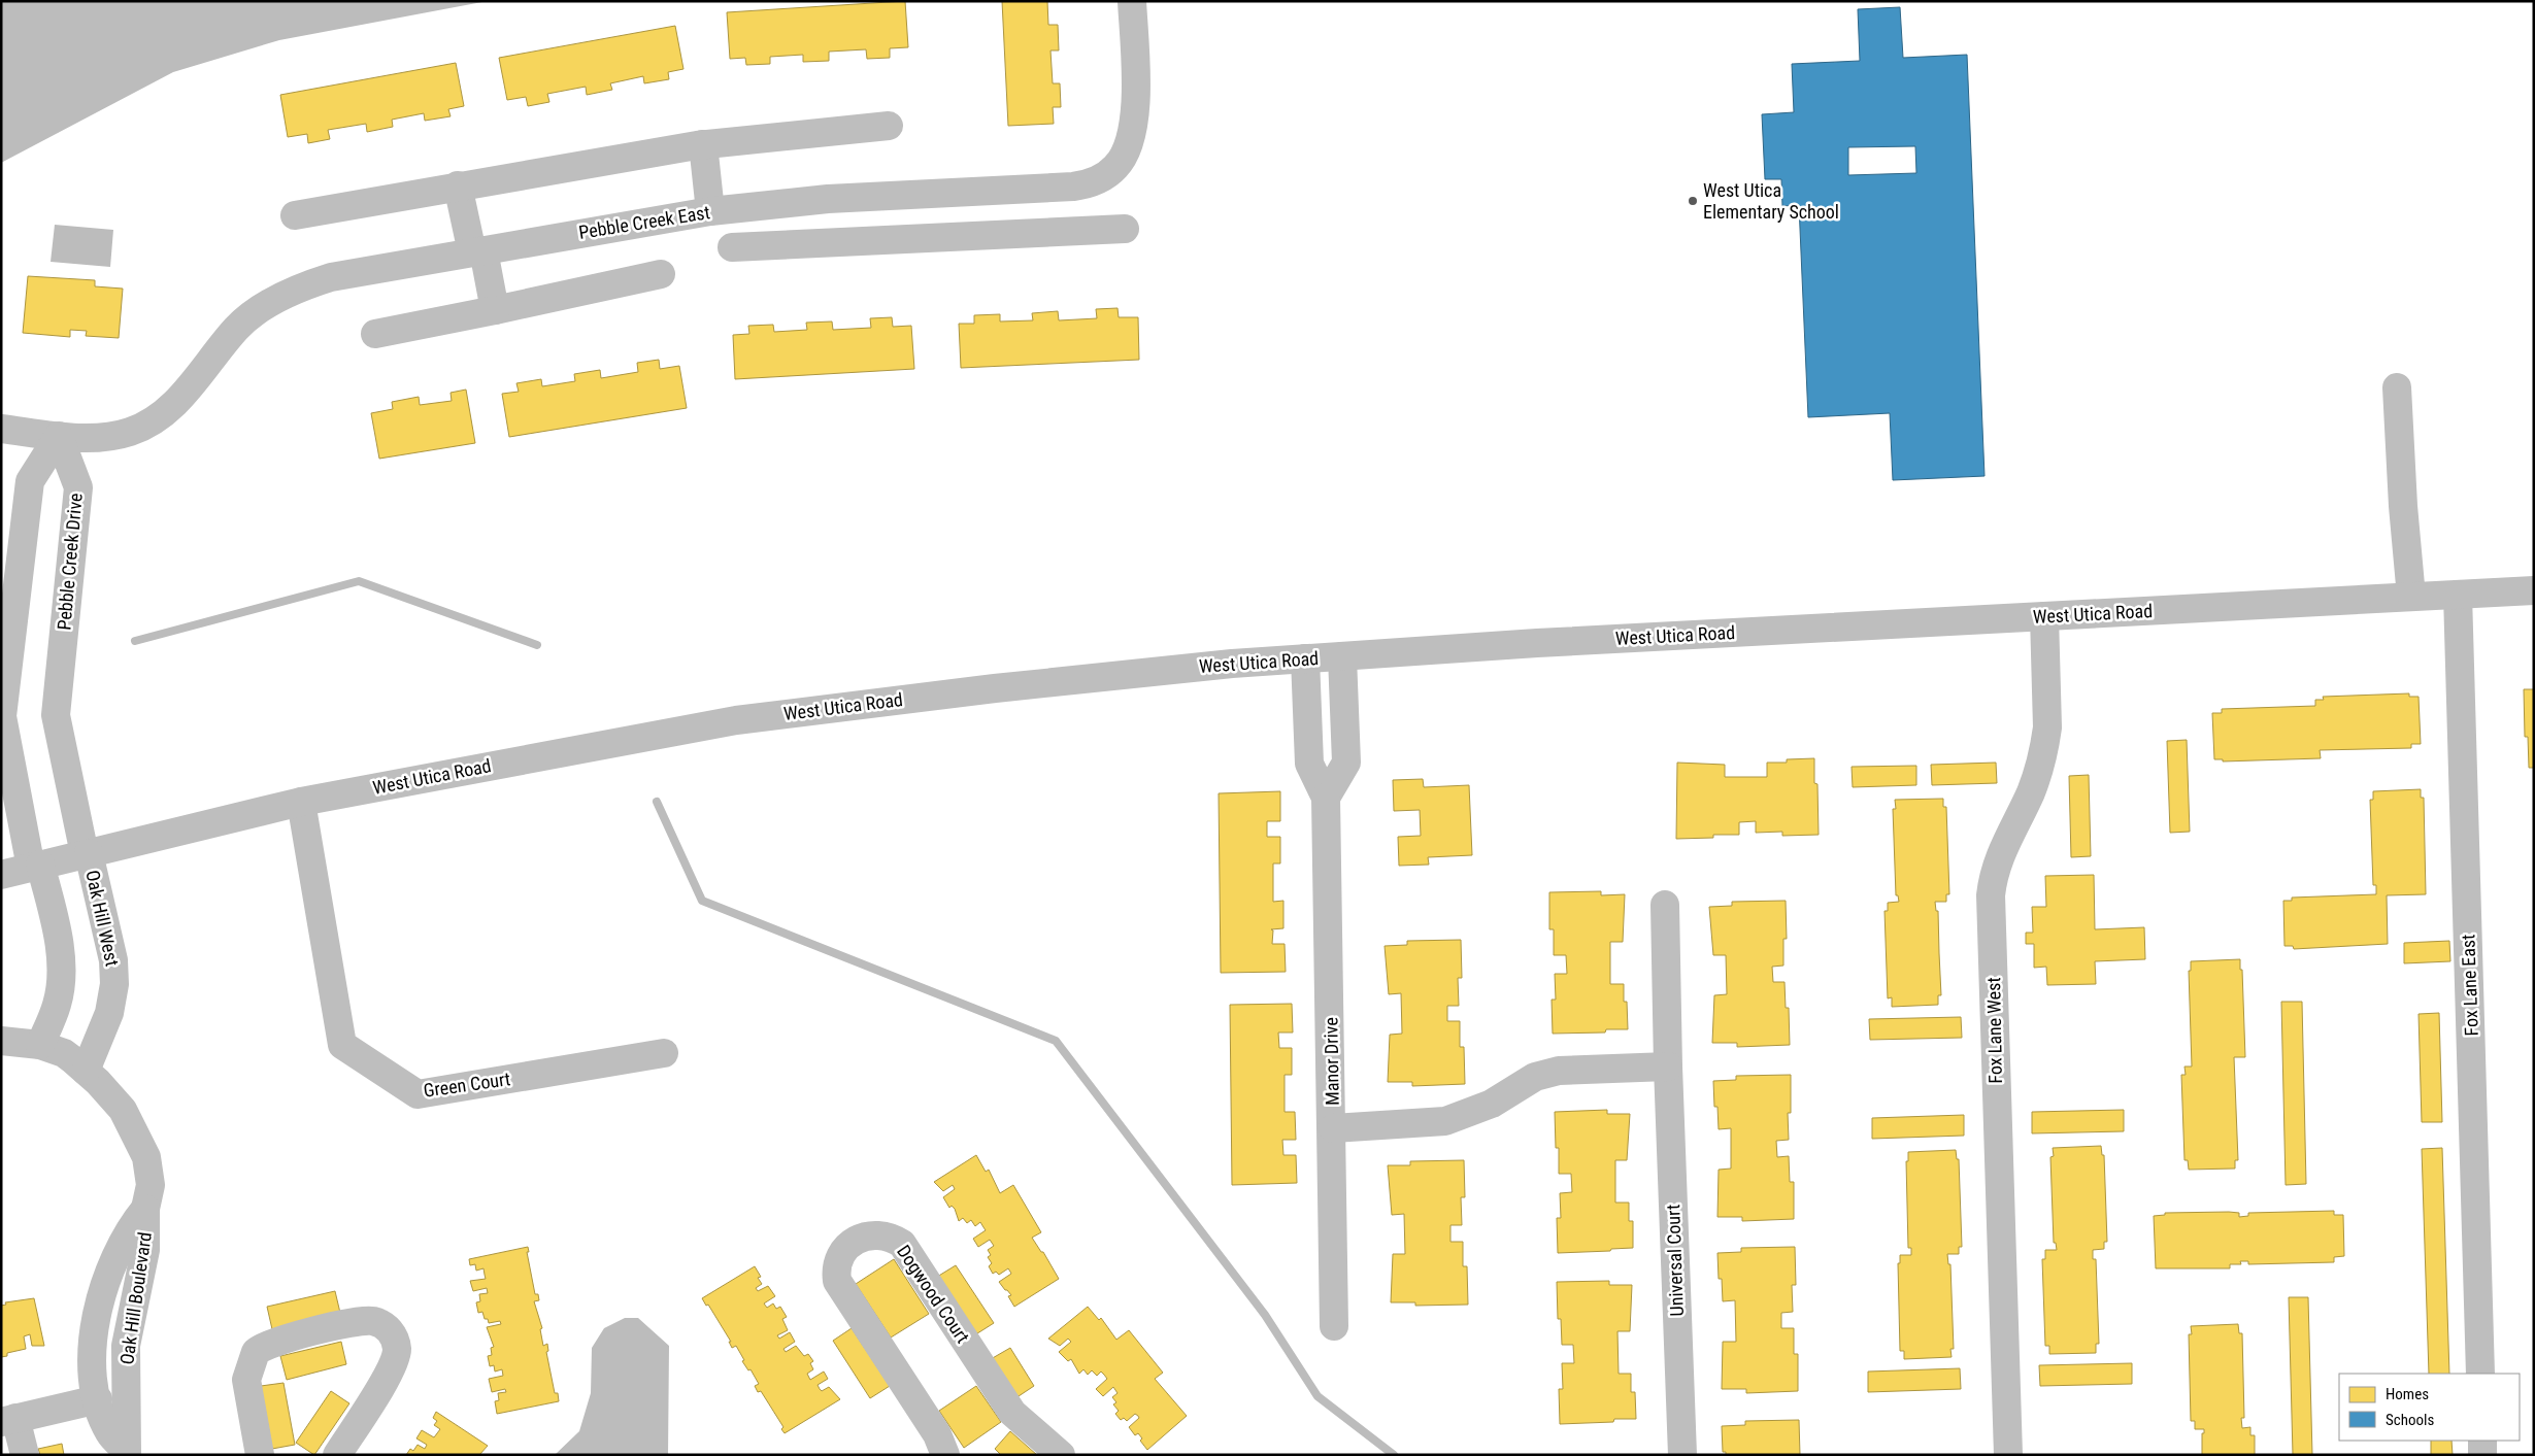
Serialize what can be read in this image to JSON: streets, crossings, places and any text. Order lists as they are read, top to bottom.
{
  "streets": {
    "street": [
      "Pebble Creek East",
      "Pebble Creek Drive",
      "West Utica Road",
      "Oak Hill West",
      "Fox Lane East",
      "Fox Lane West",
      "Manor Drive",
      "Green Court",
      "Universal Court",
      "Dogwood Court",
      "Oak Hill Boulevard"
    ]
  },
  "crossings": [
    ["Pebble Creek East", "Pebble Creek Drive"],
    ["Pebble Creek Drive", "West Utica Road"],
    ["Pebble Creek Drive", "Oak Hill West"],
    ["West Utica Road", "Oak Hill West"],
    ["West Utica Road", "Fox Lane East"],
    ["West Utica Road", "Fox Lane West"],
    ["West Utica Road", "Manor Drive"],
    ["West Utica Road", "Green Court"],
    ["Oak Hill West", "Oak Hill Boulevard"]
  ],
  "places": ["West Utica Elementary School"],
  "legend": ["Homes", "Schools"]
}
